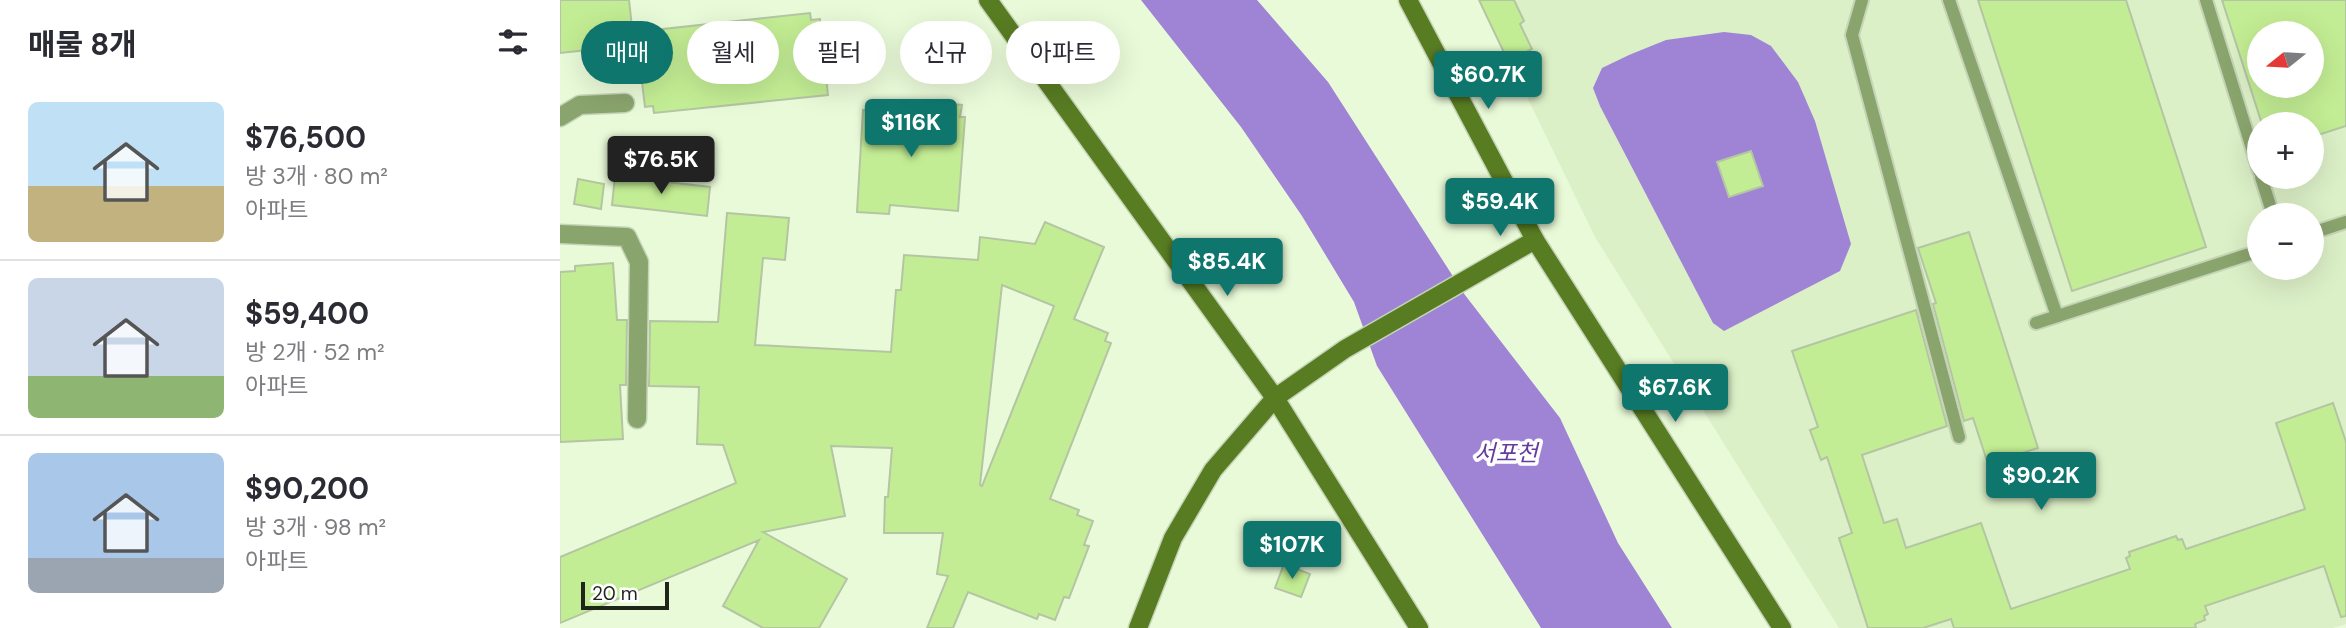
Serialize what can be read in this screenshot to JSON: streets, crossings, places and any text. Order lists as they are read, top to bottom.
{
  "water": ["서포천"],
  "scale_bar": "20 m",
  "north": "left",
  "page": {
    "heading": "매물 8개",
    "map_buttons": ["+", "−"],
    "chip": [
      "매매",
      "월세",
      "필터",
      "신규",
      "아파트"
    ],
    "price": [
      "$60.7K",
      "$116K",
      "$76.5K",
      "$59.4K",
      "$85.4K",
      "$67.6K",
      "$90.2K",
      "$107K"
    ],
    "list": [
      {
        "name": "$76,500",
        "note": "방 3개 · 80 m² · 아파트"
      },
      {
        "name": "$59,400",
        "note": "방 2개 · 52 m² · 아파트"
      },
      {
        "name": "$90,200",
        "note": "방 3개 · 98 m² · 아파트"
      }
    ],
    "scale": "20 m"
  }
}
